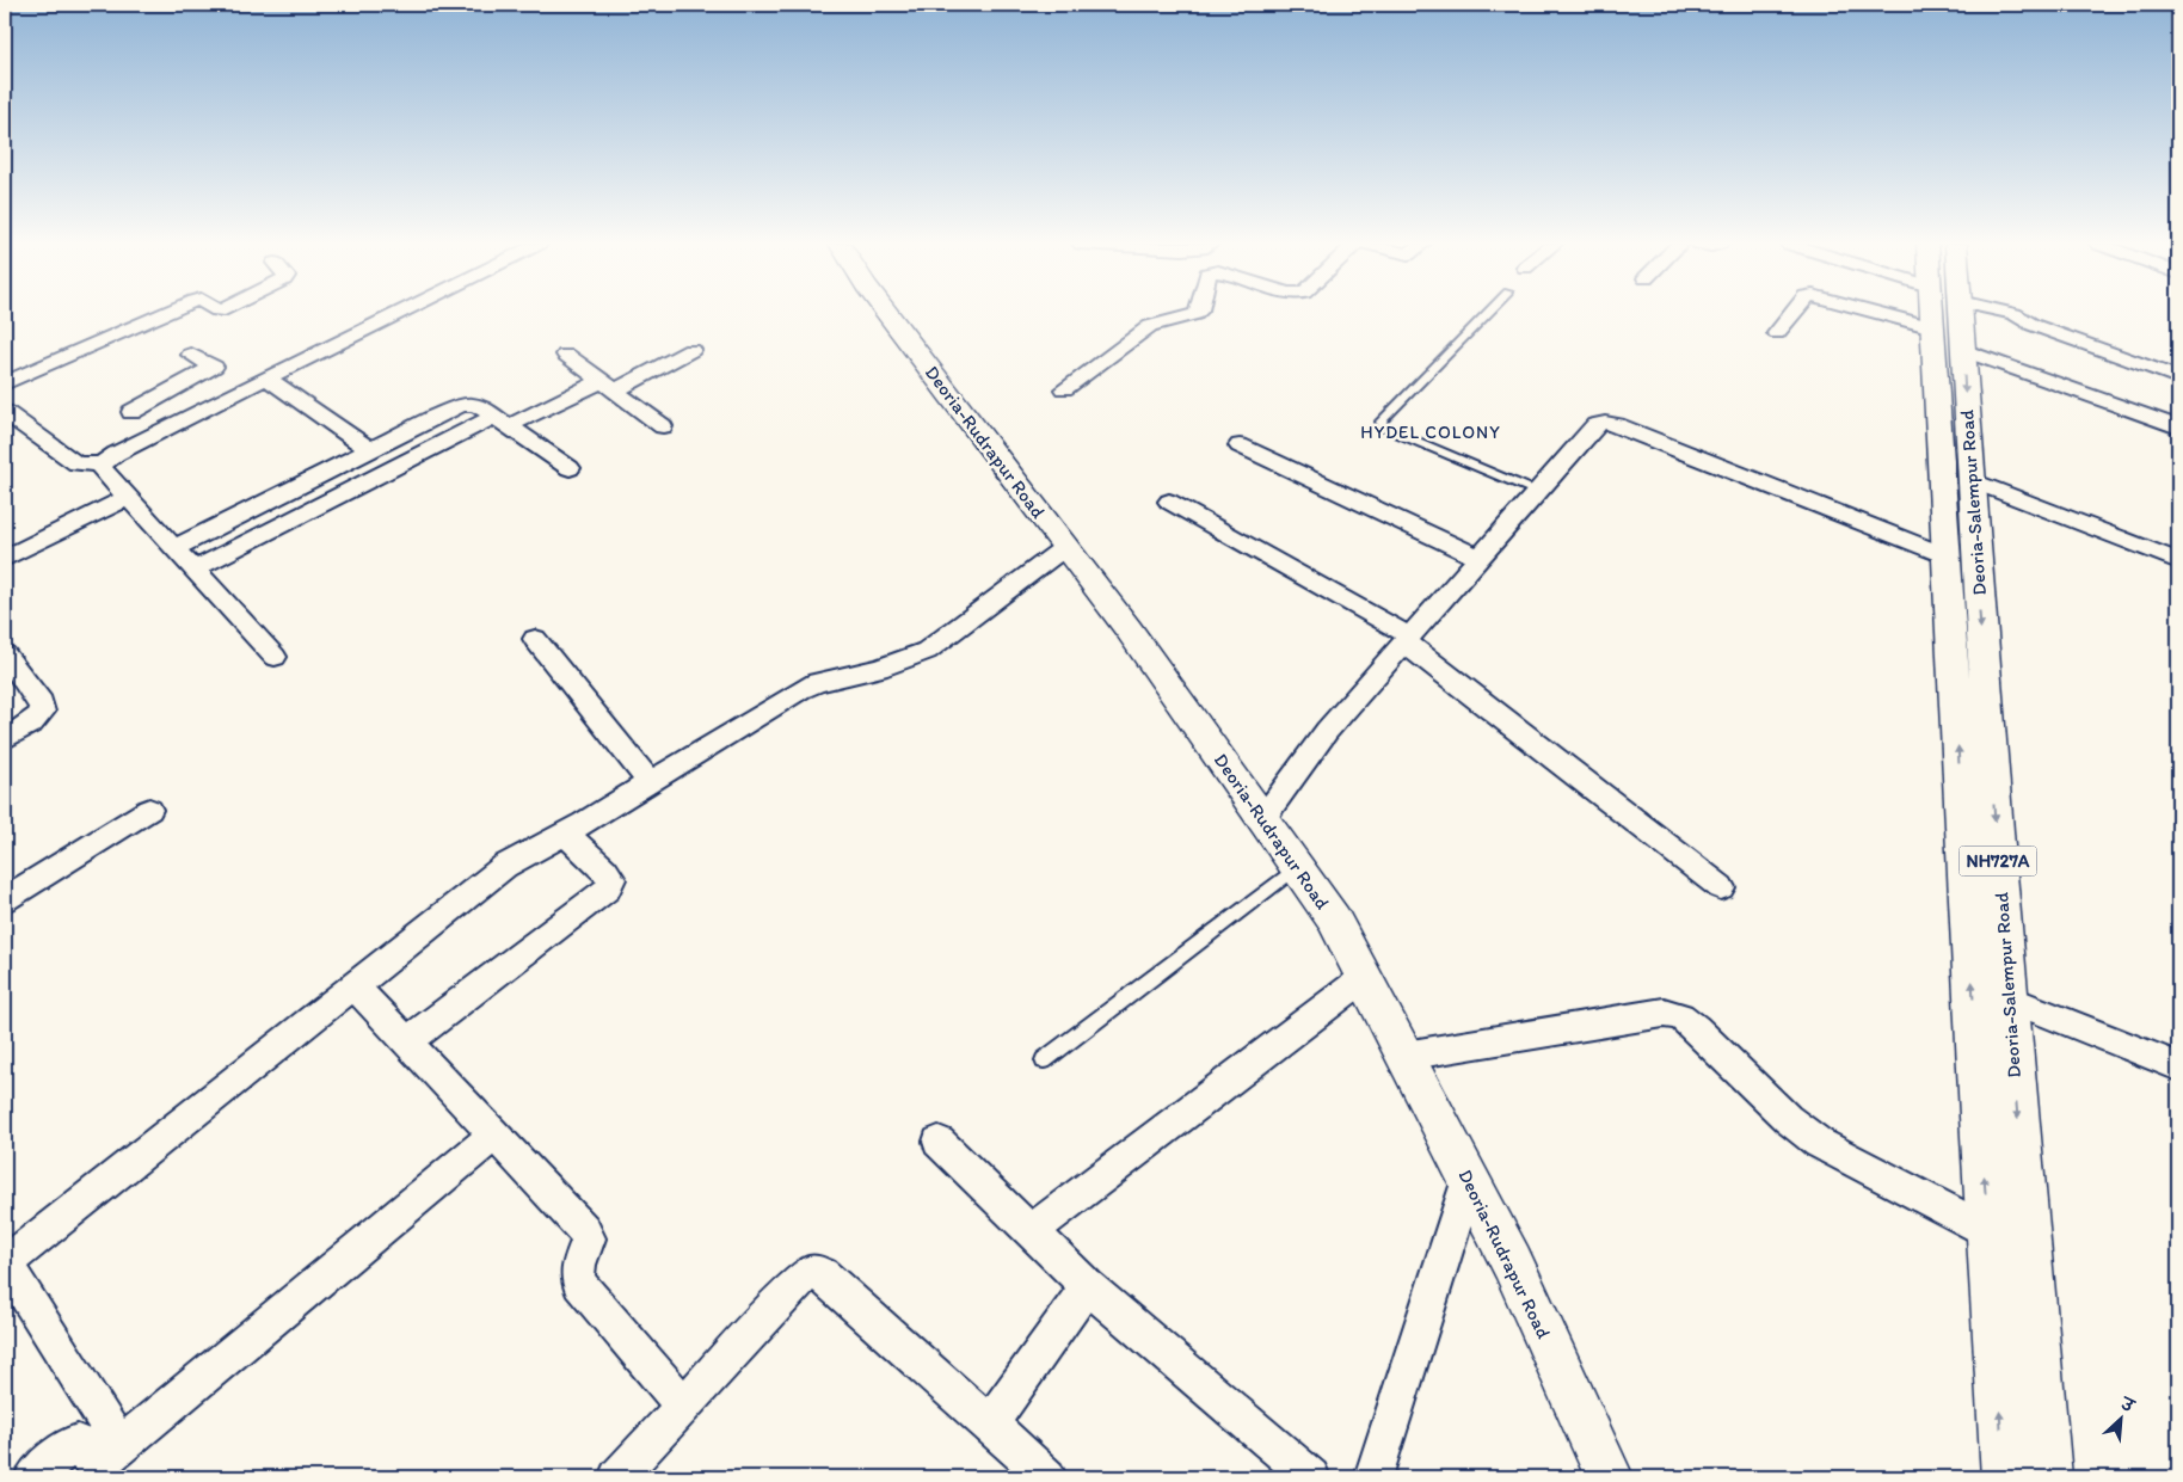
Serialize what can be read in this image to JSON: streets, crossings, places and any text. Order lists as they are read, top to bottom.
{
  "streets": {
    "main road": ["Deoria-Rudrapur Road", "Deoria-Salempur Road", "NH727A"]
  },
  "districts": ["HYDEL COLONY"],
  "north": "top right"
}
